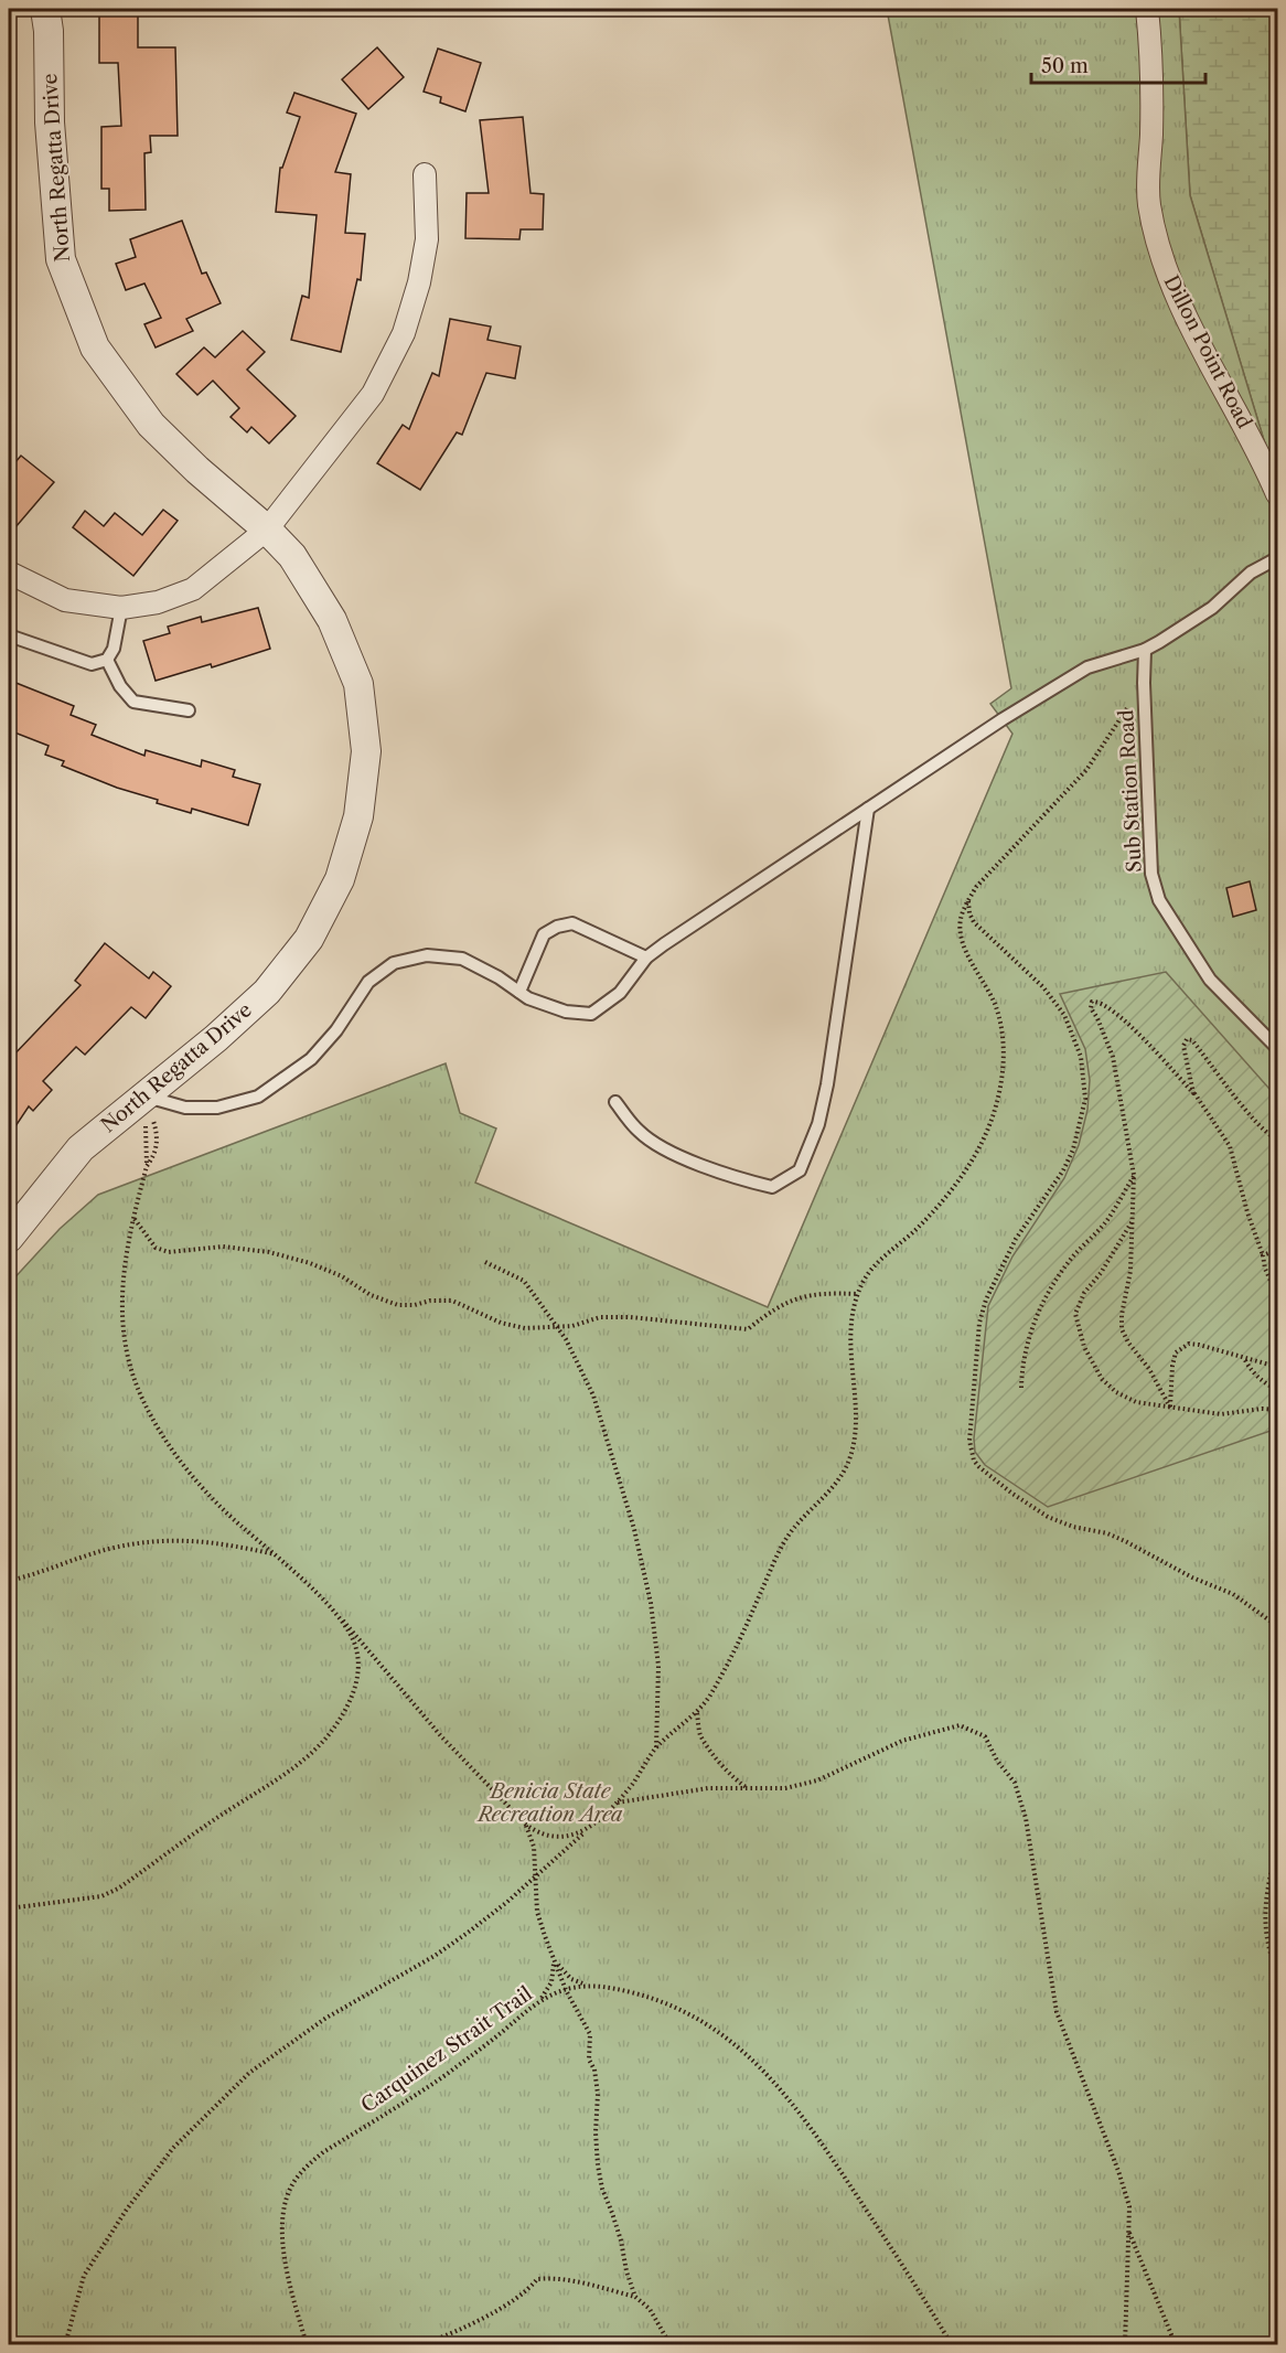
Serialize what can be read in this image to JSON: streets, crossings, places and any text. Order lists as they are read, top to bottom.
{
  "streets": {
    "street": ["North Regatta Drive", "Dillon Point Road"],
    "lane": ["Sub Station Road"],
    "path": ["Carquinez Strait Trail"]
  },
  "parks": ["Benicia State Recreation Area"],
  "scale_bar": "50 m"
}
